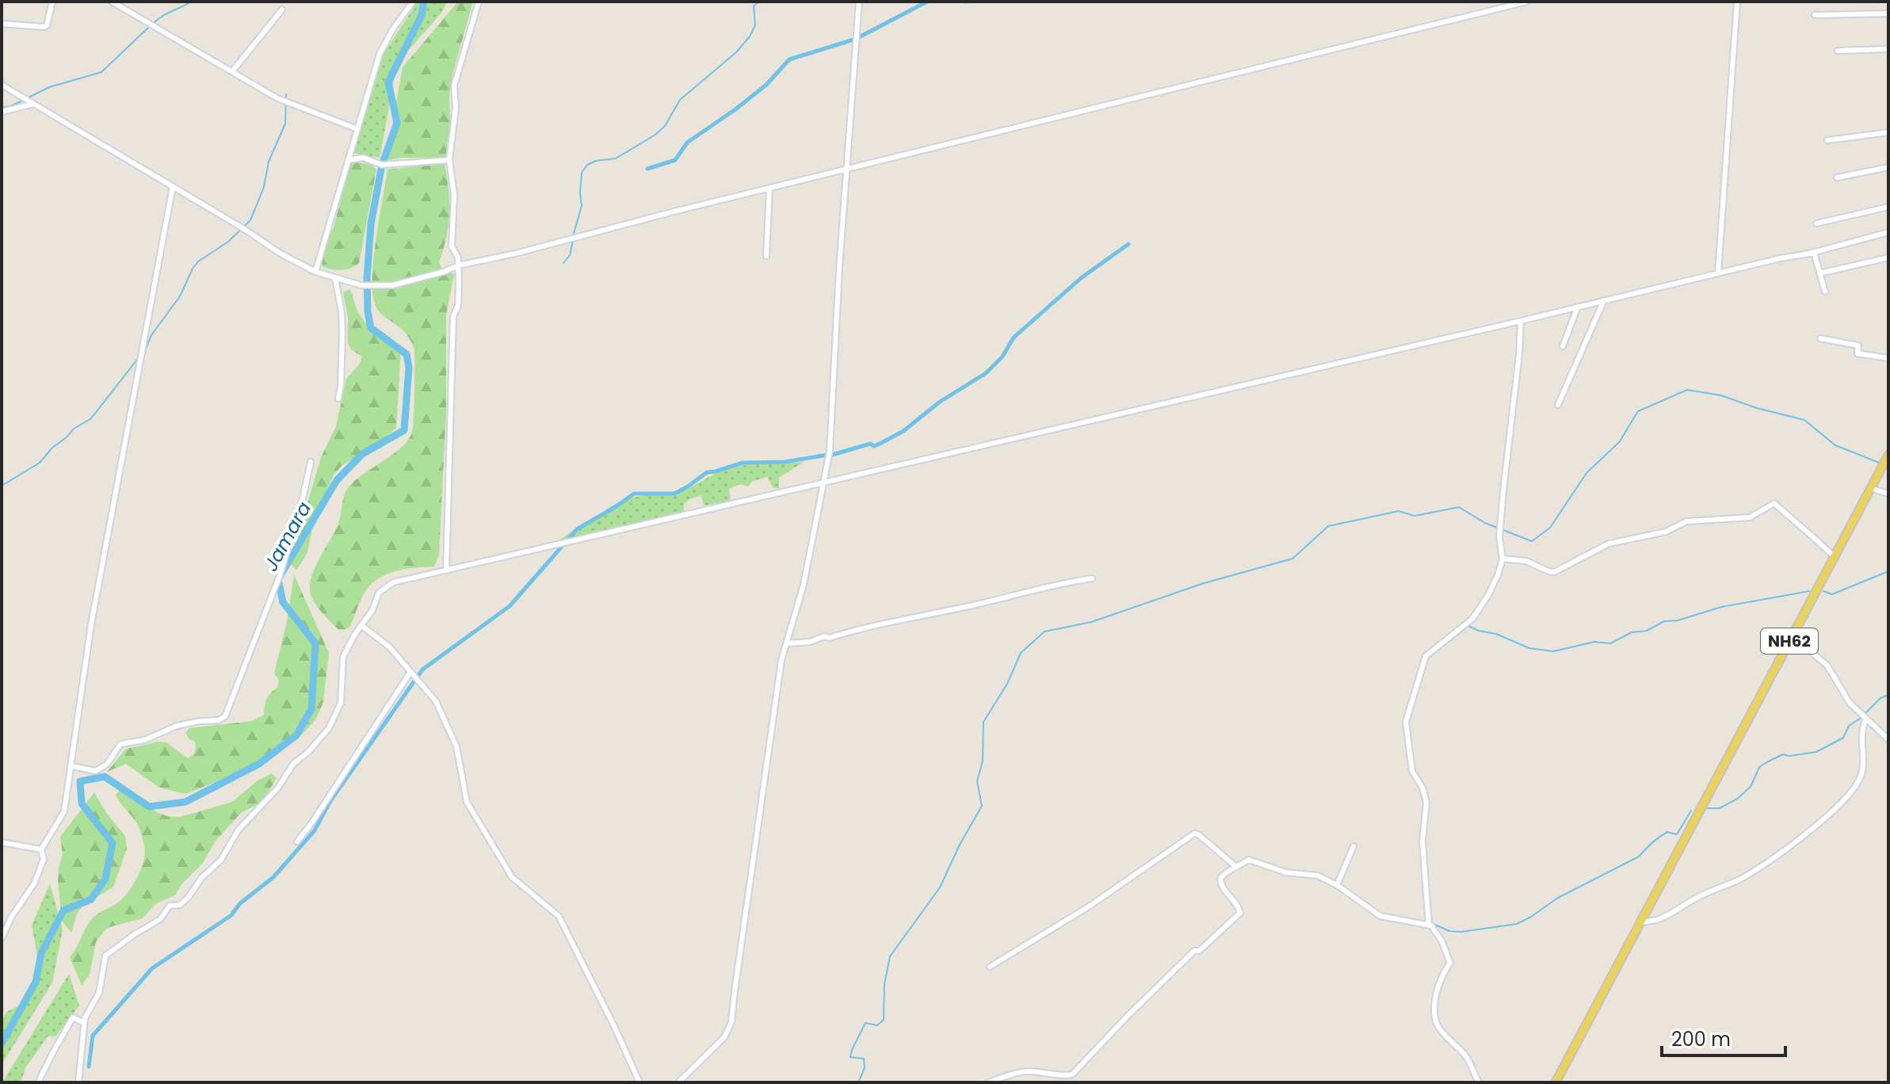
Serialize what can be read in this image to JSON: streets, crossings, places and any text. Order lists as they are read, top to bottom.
{
  "streets": {
    "main road": ["NH62"]
  },
  "water": ["Jamara"],
  "scale_bar": "200 m"
}
